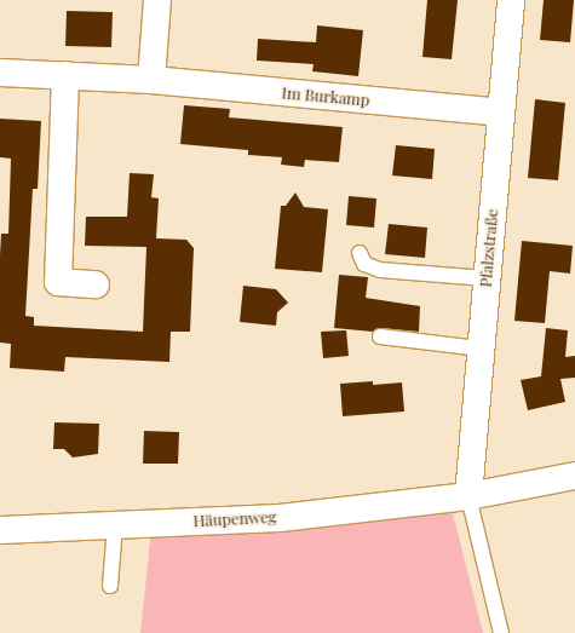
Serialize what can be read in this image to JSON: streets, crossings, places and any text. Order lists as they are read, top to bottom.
{
  "streets": {
    "street": ["Im Burkamp", "Pfalzstraße", "Häupenweg"]
  },
  "crossings": [
    ["Im Burkamp", "Pfalzstraße"],
    ["Pfalzstraße", "Häupenweg"]
  ]
}
